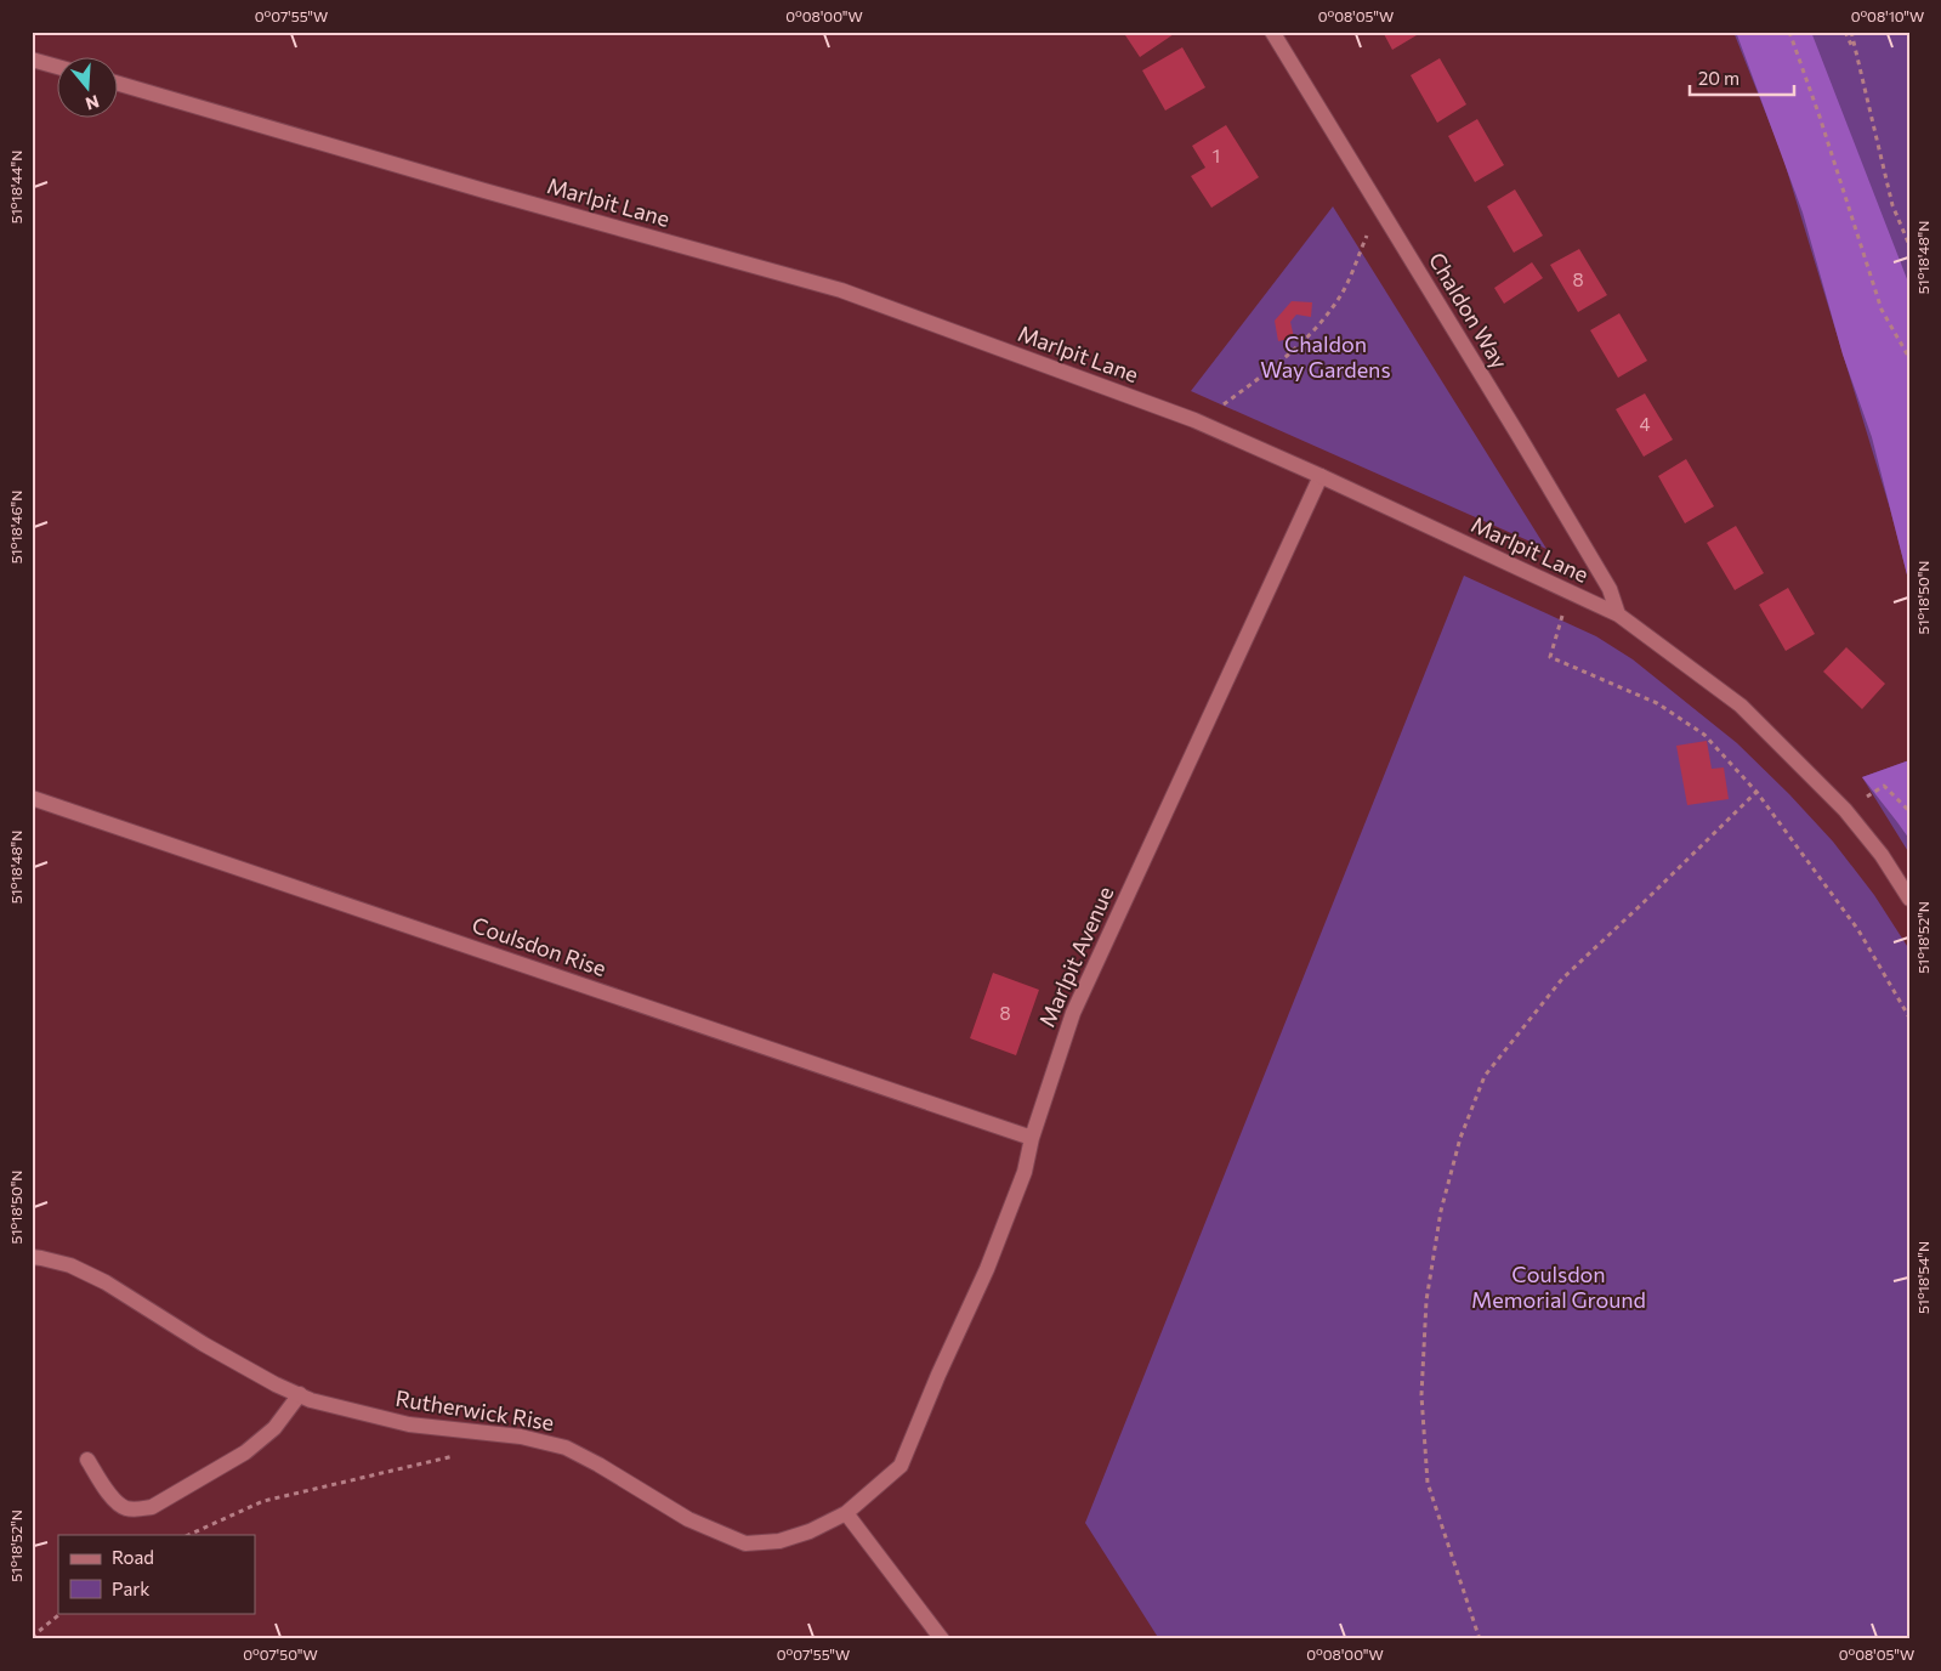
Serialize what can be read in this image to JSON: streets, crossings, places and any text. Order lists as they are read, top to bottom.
{
  "streets": {
    "street": [
      "Marlpit Lane",
      "Chaldon Way",
      "Coulsdon Rise",
      "Marlpit Avenue",
      "Rutherwick Rise"
    ]
  },
  "crossings": [
    ["Marlpit Lane", "Chaldon Way"],
    ["Marlpit Lane", "Marlpit Avenue"],
    ["Coulsdon Rise", "Marlpit Avenue"],
    ["Marlpit Avenue", "Rutherwick Rise"]
  ],
  "parks": ["Chaldon Way Gardens", "Coulsdon Memorial Ground"],
  "house_numbers": [
    "1",
    "8",
    "4",
    "8"
  ],
  "legend": ["Road", "Park"],
  "scale_bar": "20 m",
  "north": "bottom",
  "coordinates": [
    "0°07'55\"W",
    "0°08'00\"W",
    "0°08'05\"W",
    "0°08'10\"W",
    "51°18'44\"N",
    "51°18'48\"N",
    "51°18'46\"N",
    "51°18'50\"N",
    "51°18'52\"N",
    "51°18'54\"N",
    "0°07'50\"W"
  ]
}
